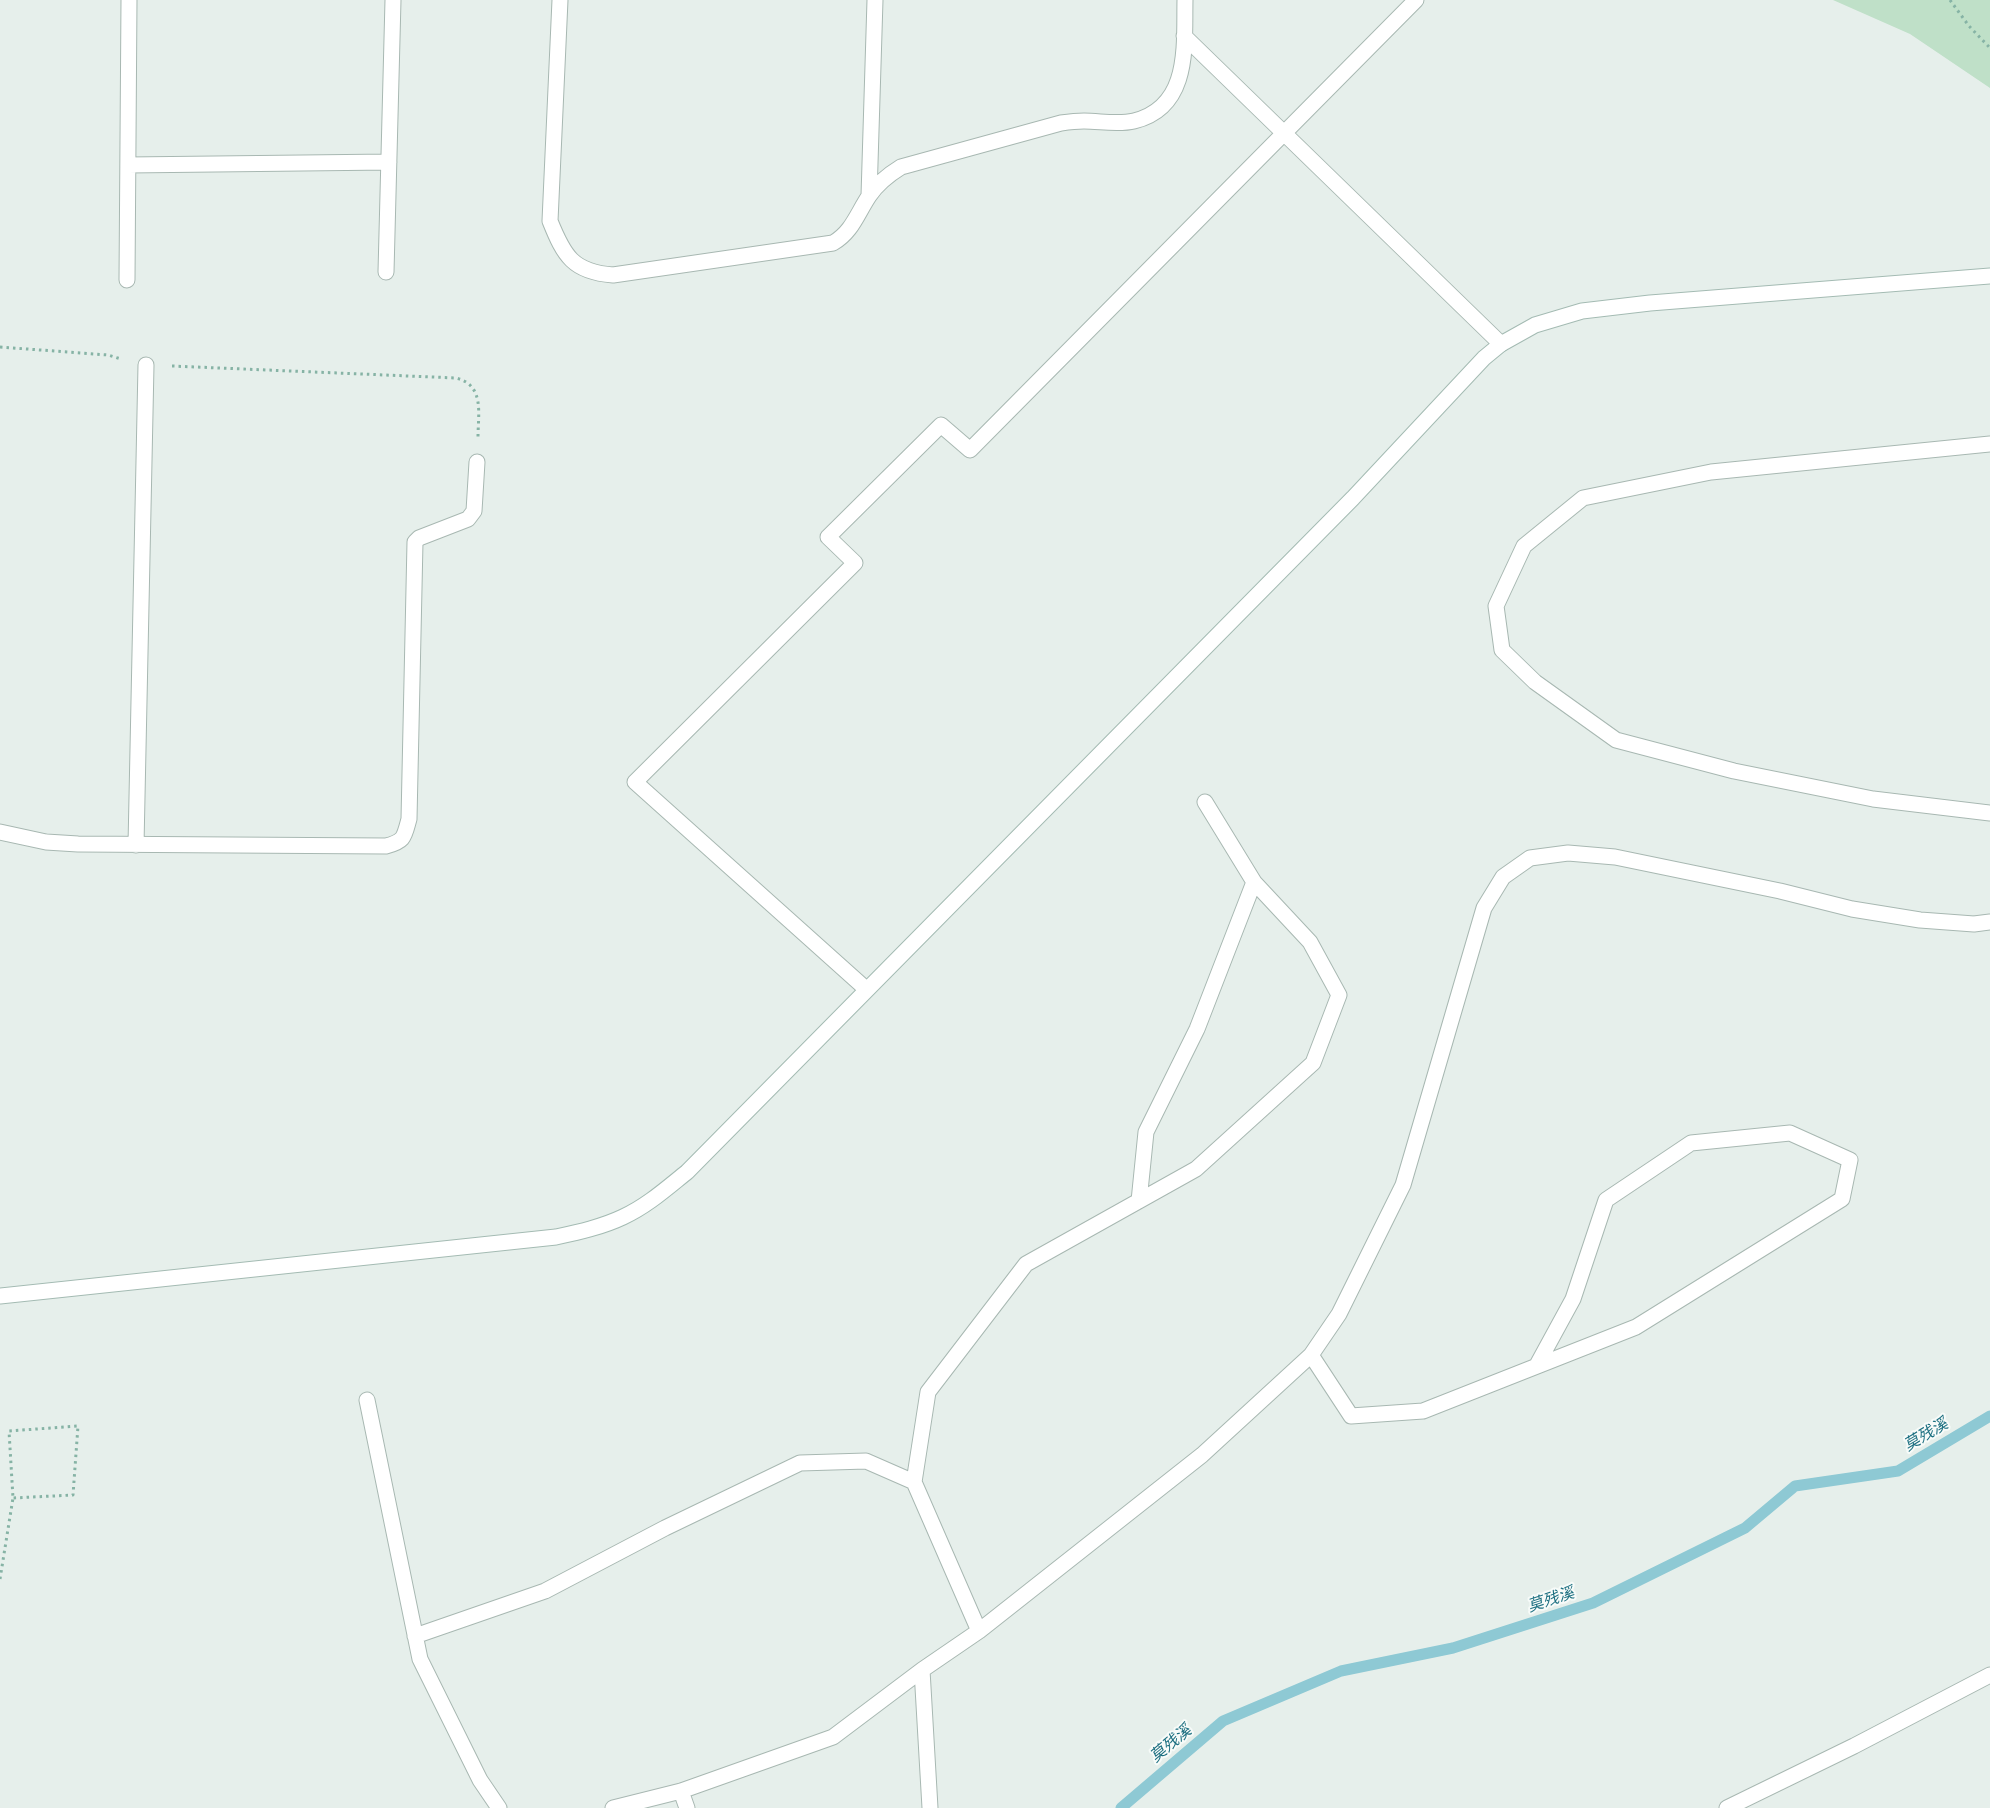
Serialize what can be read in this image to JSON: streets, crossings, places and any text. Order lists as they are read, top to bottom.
{
  "water": ["莫残溪"]
}
